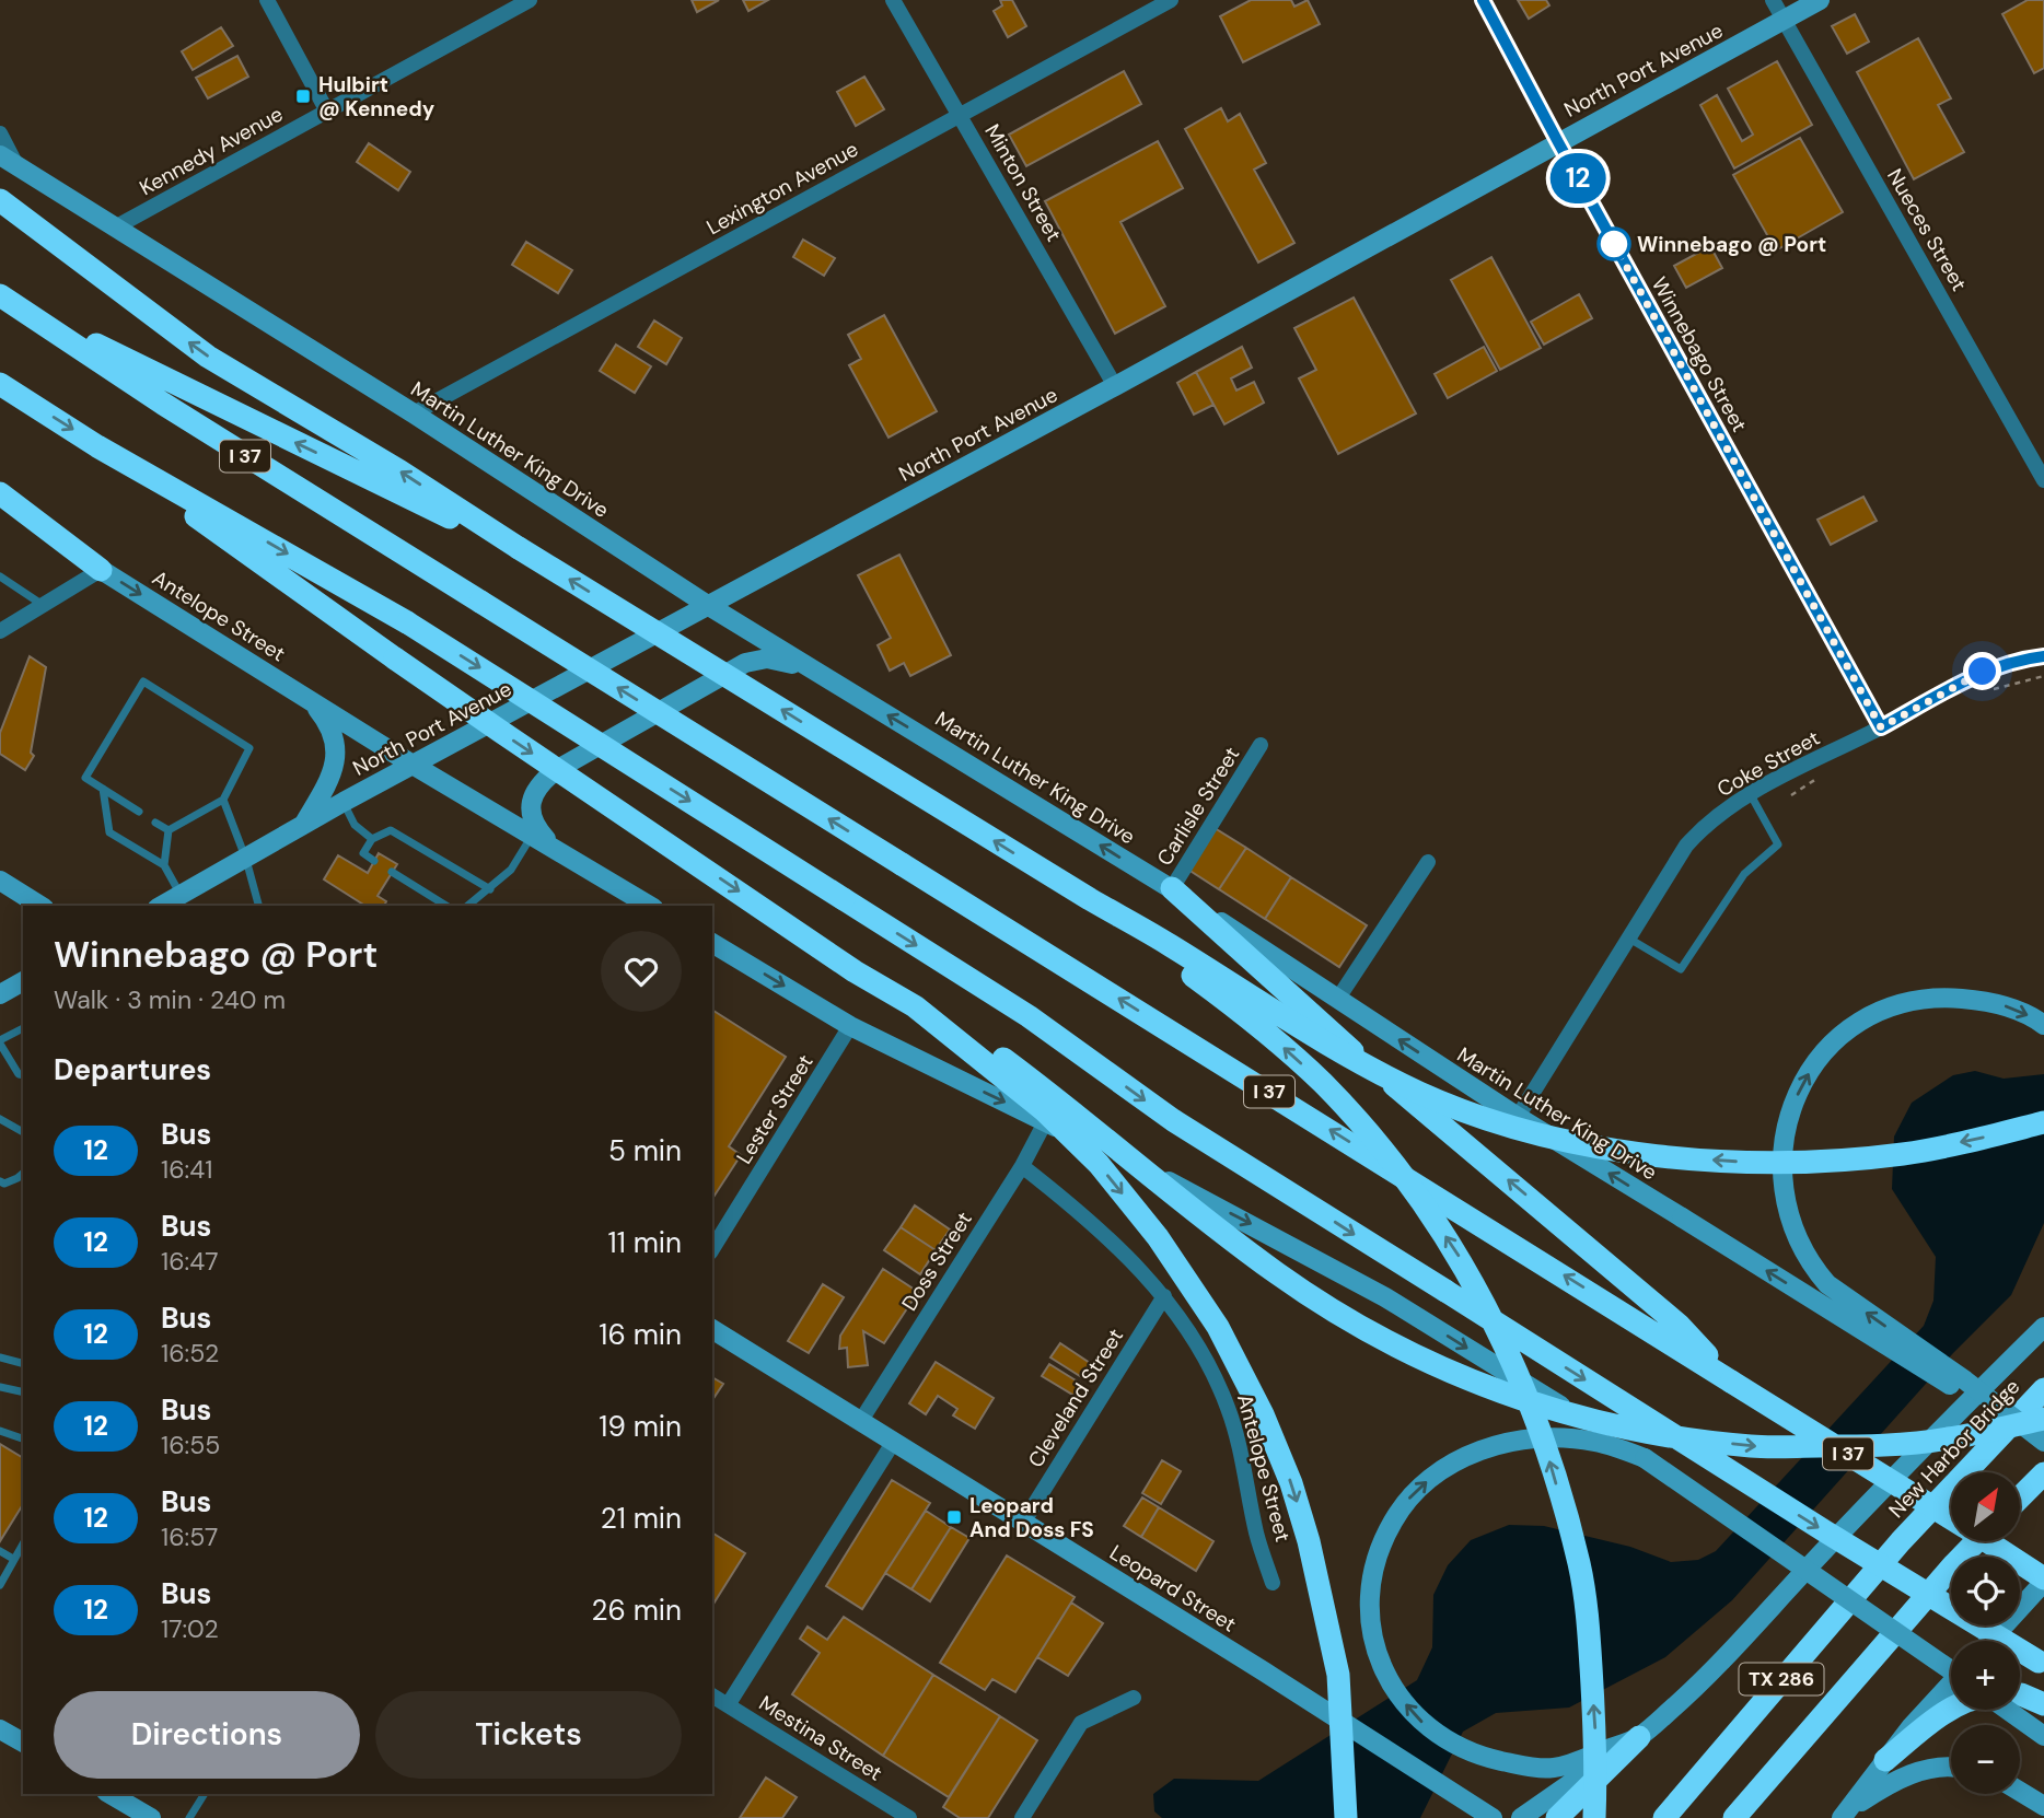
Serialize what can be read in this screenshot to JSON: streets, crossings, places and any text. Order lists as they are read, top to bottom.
{
  "streets": {
    "highway": ["I 37", "New Harbor Bridge", "TX 286"],
    "main road": [
      "North Port Avenue",
      "Martin Luther King Drive",
      "Antelope Street",
      "Leopard Street"
    ],
    "street": [
      "Kennedy Avenue",
      "Minton Street",
      "Lexington Avenue",
      "Nueces Street",
      "Winnebago Street",
      "Coke Street",
      "Carlisle Street",
      "Lester Street",
      "Doss Street",
      "Cleveland Street",
      "Mestina Street"
    ]
  },
  "crossings": [
    ["North Port Avenue", "Minton Street"],
    ["North Port Avenue", "Nueces Street"],
    ["North Port Avenue", "Winnebago Street"],
    ["North Port Avenue", "Martin Luther King Drive"],
    ["North Port Avenue", "Antelope Street"],
    ["Kennedy Avenue", "Martin Luther King Drive"],
    ["Minton Street", "Lexington Avenue"],
    ["Lexington Avenue", "Martin Luther King Drive"],
    ["Winnebago Street", "Coke Street"],
    ["Martin Luther King Drive", "Coke Street"],
    ["Martin Luther King Drive", "Carlisle Street"],
    ["Antelope Street", "Doss Street"],
    ["Antelope Street", "Cleveland Street"],
    ["Doss Street", "Leopard Street"],
    ["Cleveland Street", "Leopard Street"]
  ],
  "one_way": ["Martin Luther King Drive"],
  "places": {
    "transit": ["Hulbirt @ Kennedy", "Leopard And Doss FS"],
    "other": ["Winnebago @ Port"]
  },
  "lines": ["bus line 12"],
  "north": "top right",
  "page": {
    "on_map": "12",
    "heading": [
      ["Winnebago @ Port", "Walk · 3 min · 240 m"],
      "Departures"
    ],
    "list": [
      {
        "mark": "12",
        "name": "Bus",
        "note": "16:41",
        "value": "5 min"
      },
      {
        "mark": "12",
        "name": "Bus",
        "note": "16:47",
        "value": "11 min"
      },
      {
        "mark": "12",
        "name": "Bus",
        "note": "16:52",
        "value": "16 min"
      },
      {
        "mark": "12",
        "name": "Bus",
        "note": "16:55",
        "value": "19 min"
      },
      {
        "mark": "12",
        "name": "Bus",
        "note": "16:57",
        "value": "21 min"
      },
      {
        "mark": "12",
        "name": "Bus",
        "note": "17:02",
        "value": "26 min"
      }
    ],
    "map_buttons": ["+", "−"],
    "buttons": ["Directions", "Tickets"]
  }
}
